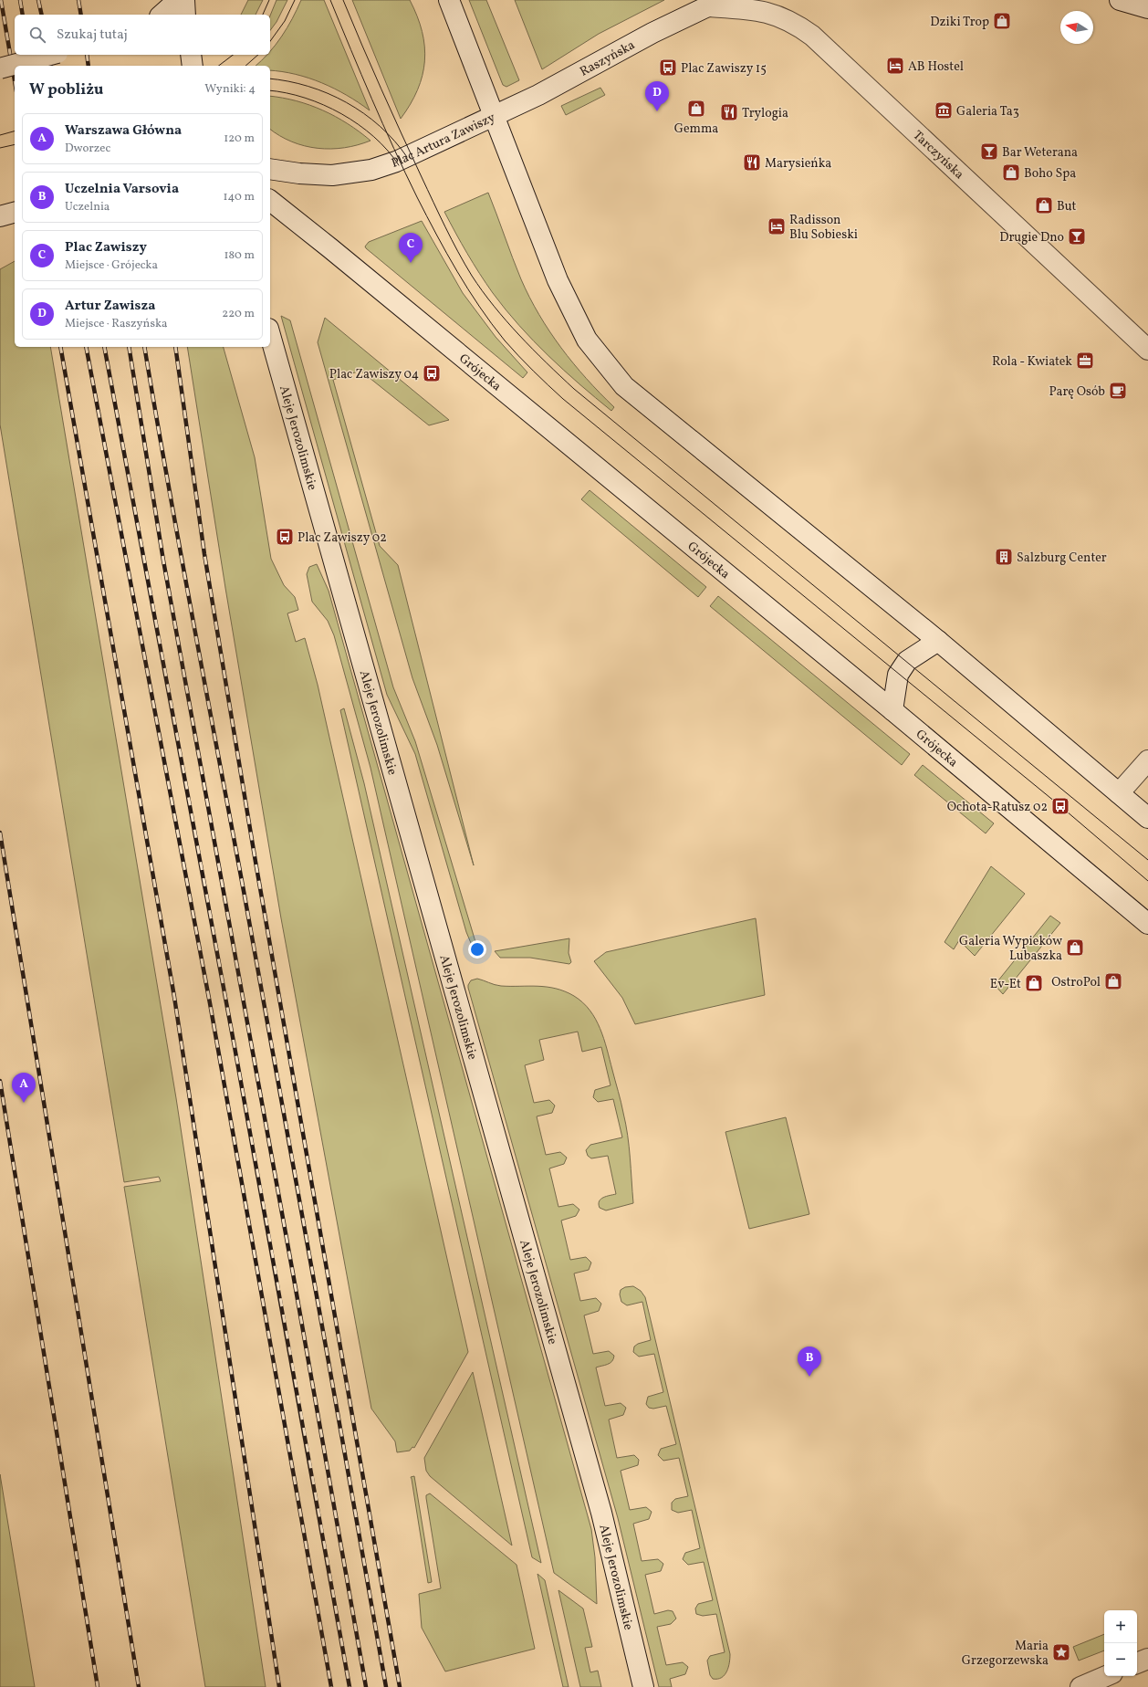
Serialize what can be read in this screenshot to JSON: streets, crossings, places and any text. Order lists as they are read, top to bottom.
{
  "streets": {
    "main road": [
      "Raszyńska",
      "Plac Artura Zawiszy",
      "Tarczyńska",
      "Grójecka",
      "Aleje Jerozolimskie"
    ]
  },
  "crossings": [
    ["Raszyńska", "Plac Artura Zawiszy"],
    ["Raszyńska", "Tarczyńska"]
  ],
  "places": {
    "shop": [
      "Dziki Trop",
      "Gemma",
      "Boho Spa",
      "But",
      "Galeria Wypieków Lubaszka",
      "OstroPol",
      "Ev-Et"
    ],
    "hotel": ["AB Hostel", "Radisson Blu Sobieski"],
    "bus stop": [
      "Plac Zawiszy 15",
      "Plac Zawiszy 04",
      "Plac Zawiszy 02",
      "Ochota-Ratusz 02"
    ],
    "museum": ["Galeria Ta3"],
    "restaurant": ["Trylogia", "Marysieńka"],
    "bar": ["Bar Weterana", "Drugie Dno"],
    "office": ["Rola - Kwiatek"],
    "cafe": ["Parę Osób"],
    "building": ["Salzburg Center"],
    "place": ["Maria Grzegorzewska"]
  },
  "north": "left",
  "page": {
    "search": "Szukaj tutaj",
    "heading": ["W pobliżu", "Wyniki: 4"],
    "pins": [
      "D",
      "C",
      "A",
      "B"
    ],
    "list": [
      {
        "mark": "A",
        "name": "Warszawa Główna",
        "note": "Dworzec",
        "value": "120 m"
      },
      {
        "mark": "B",
        "name": "Uczelnia Varsovia",
        "note": "Uczelnia",
        "value": "140 m"
      },
      {
        "mark": "C",
        "name": "Plac Zawiszy",
        "note": "Miejsce · Grójecka",
        "value": "180 m"
      },
      {
        "mark": "D",
        "name": "Artur Zawisza",
        "note": "Miejsce · Raszyńska",
        "value": "220 m"
      }
    ],
    "map_buttons": ["+", "−"]
  }
}
